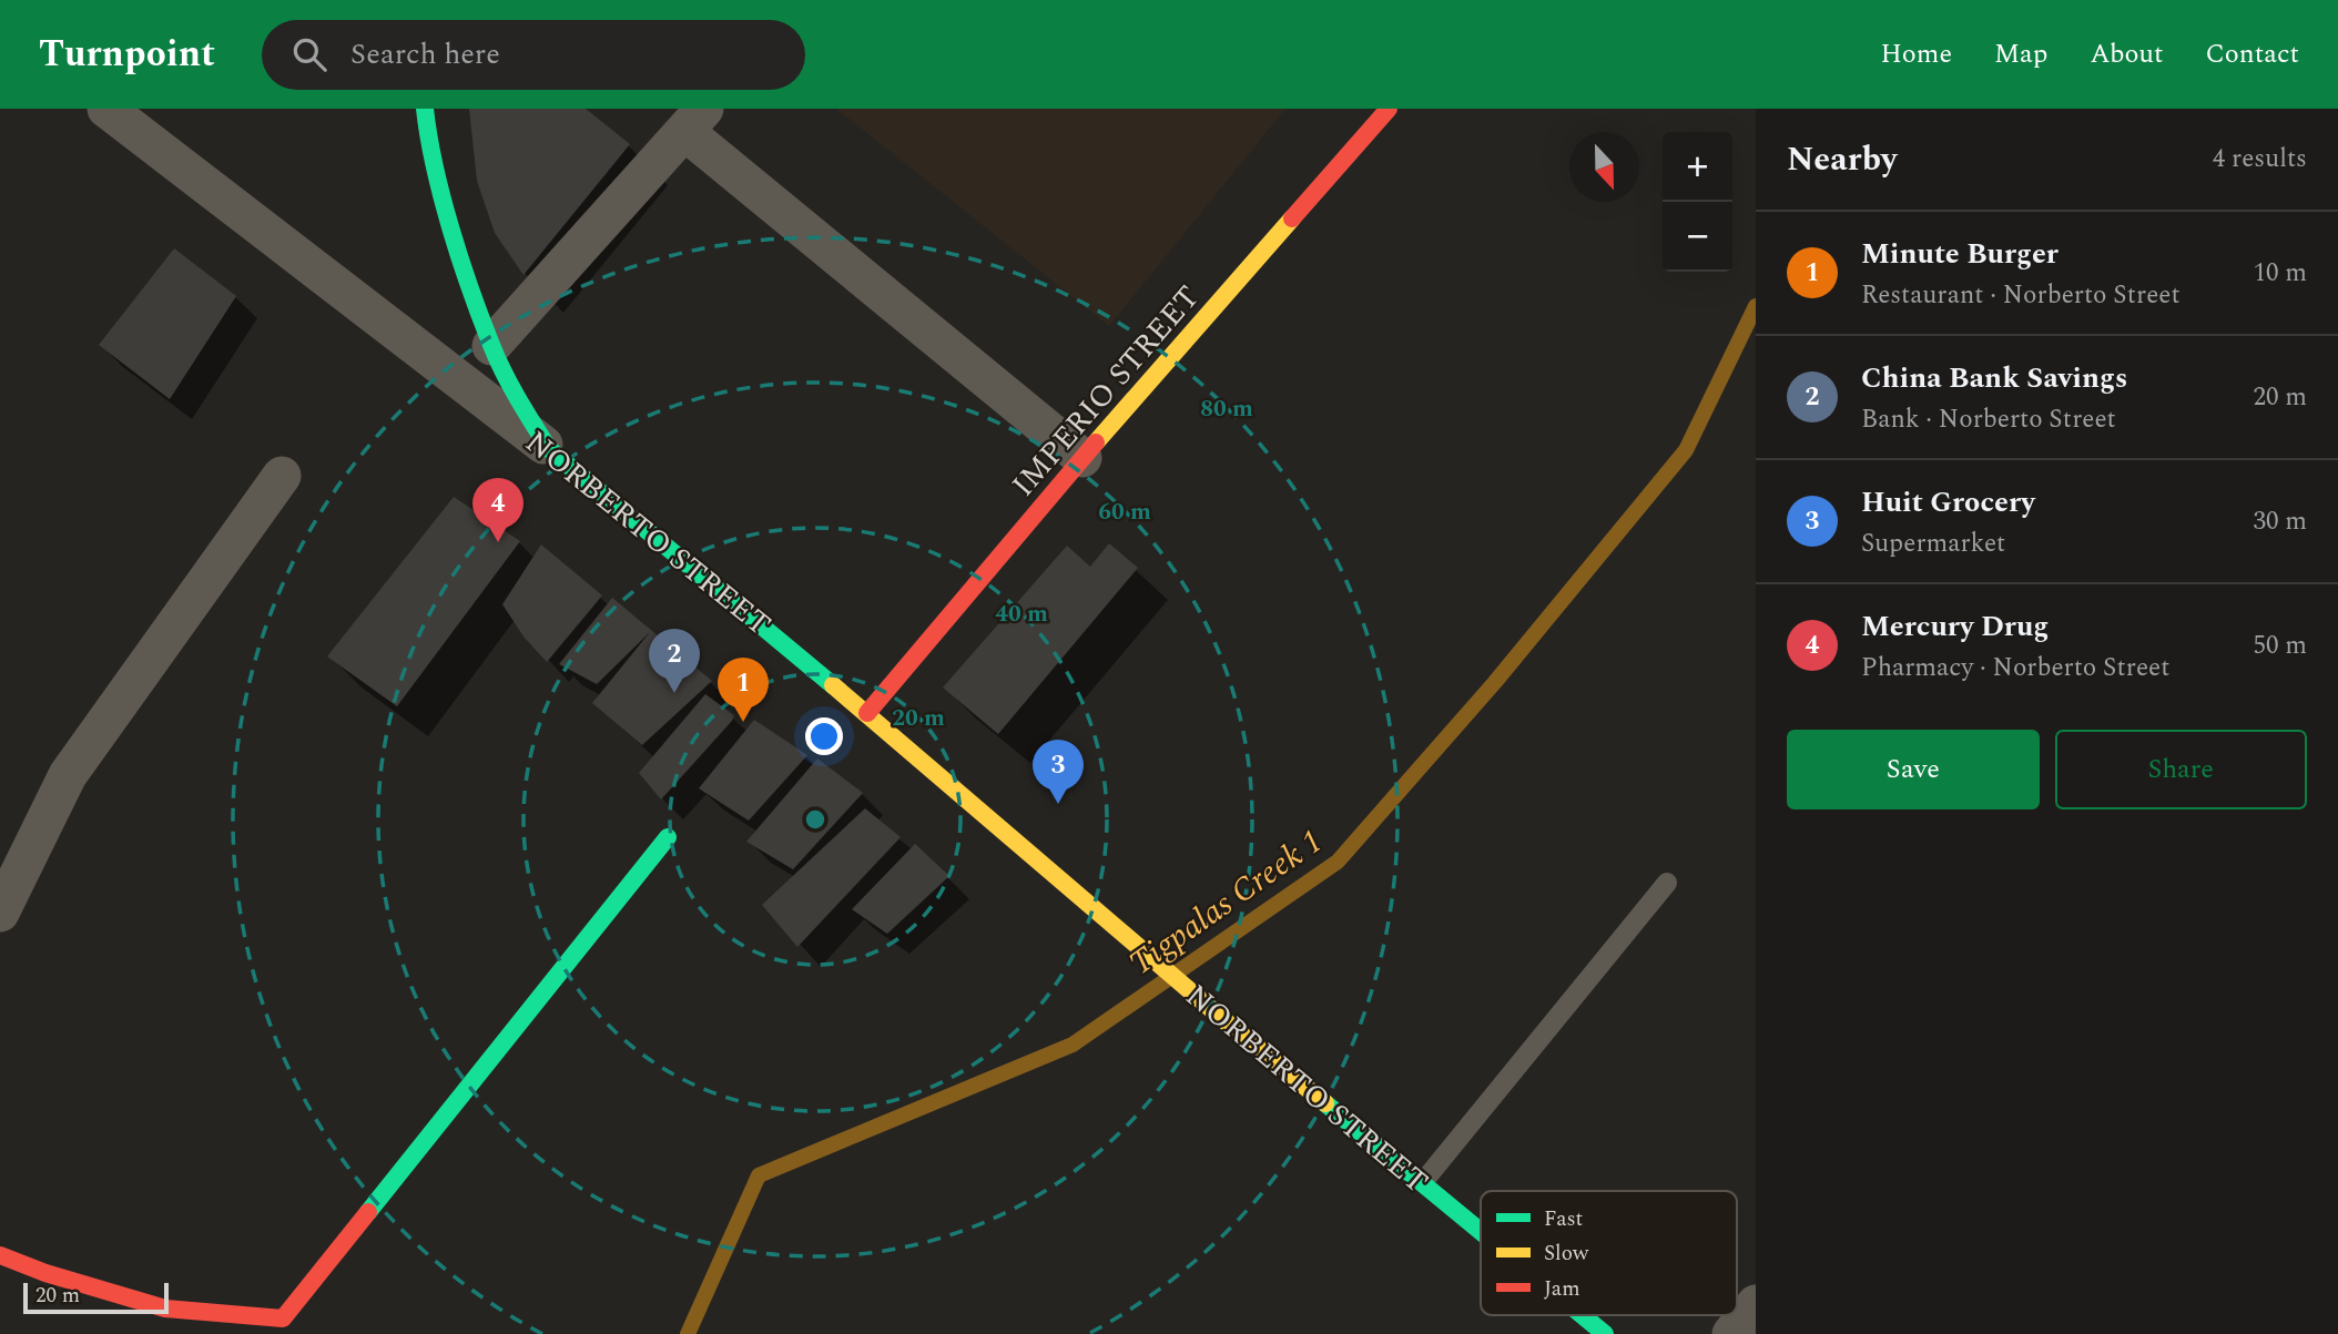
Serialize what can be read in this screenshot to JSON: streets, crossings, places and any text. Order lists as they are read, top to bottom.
{
  "streets": {
    "main road": ["IMPERIO STREET", "NORBERTO STREET"]
  },
  "crossings": [
    ["IMPERIO STREET", "NORBERTO STREET"]
  ],
  "water": ["Tigpalas Creek 1"],
  "legend": ["Fast", "Slow", "Jam"],
  "scale_bar": "20 m",
  "north": "bottom",
  "page": {
    "header": "Turnpoint",
    "search": "Search here",
    "nav": [
      "Home",
      "Map",
      "About",
      "Contact"
    ],
    "heading": ["Nearby", "4 results"],
    "map_buttons": ["+", "−"],
    "list": [
      {
        "mark": "1",
        "name": "Minute Burger",
        "note": "Restaurant · Norberto Street",
        "value": "10 m"
      },
      {
        "mark": "2",
        "name": "China Bank Savings",
        "note": "Bank · Norberto Street",
        "value": "20 m"
      },
      {
        "mark": "3",
        "name": "Huit Grocery",
        "note": "Supermarket",
        "value": "30 m"
      },
      {
        "mark": "4",
        "name": "Mercury Drug",
        "note": "Pharmacy · Norberto Street",
        "value": "50 m"
      }
    ],
    "pins": [
      "4",
      "2",
      "1",
      "3"
    ],
    "buttons": ["Save", "Share"],
    "scale": "20 m"
  },
  "rings": [
    "80 m",
    "60 m",
    "40 m",
    "20 m"
  ]
}
